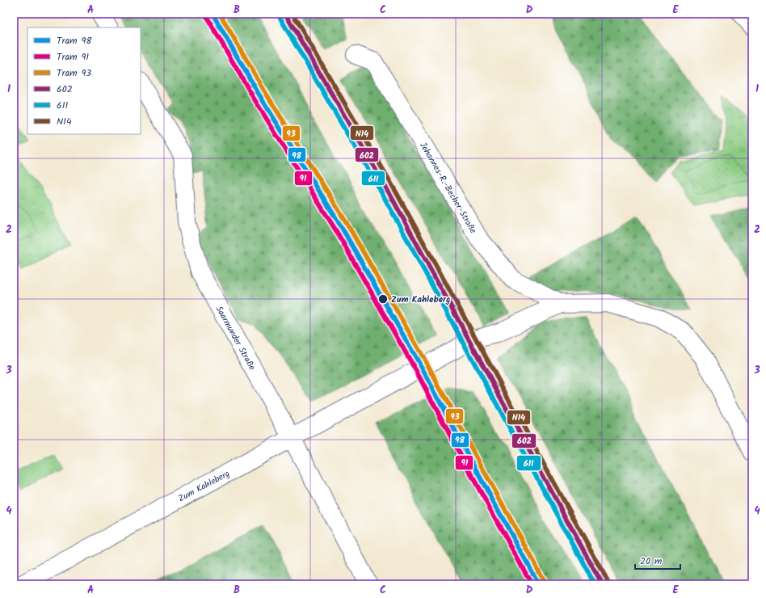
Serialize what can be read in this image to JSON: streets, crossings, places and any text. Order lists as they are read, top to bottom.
{
  "streets": {
    "street": ["Johannes-R.-Becher-Straße", "Saarmunder Straße", "Zum Kahleberg"]
  },
  "crossings": [
    ["Johannes-R.-Becher-Straße", "Zum Kahleberg"],
    ["Saarmunder Straße", "Zum Kahleberg"]
  ],
  "places": ["Zum Kahleberg"],
  "lines": [
    "tram line 98",
    "tram line 93",
    "transit line 602",
    "transit line N14",
    "tram line 91",
    "transit line 611"
  ],
  "legend": [
    "Tram 98",
    "Tram 91",
    "Tram 93",
    "602",
    "611",
    "N14"
  ],
  "scale_bar": "20 m",
  "grid": {
    "columns": [
      "A",
      "B",
      "C",
      "D",
      "E"
    ],
    "rows": [
      "1",
      "2",
      "3",
      "4"
    ]
  }
}
